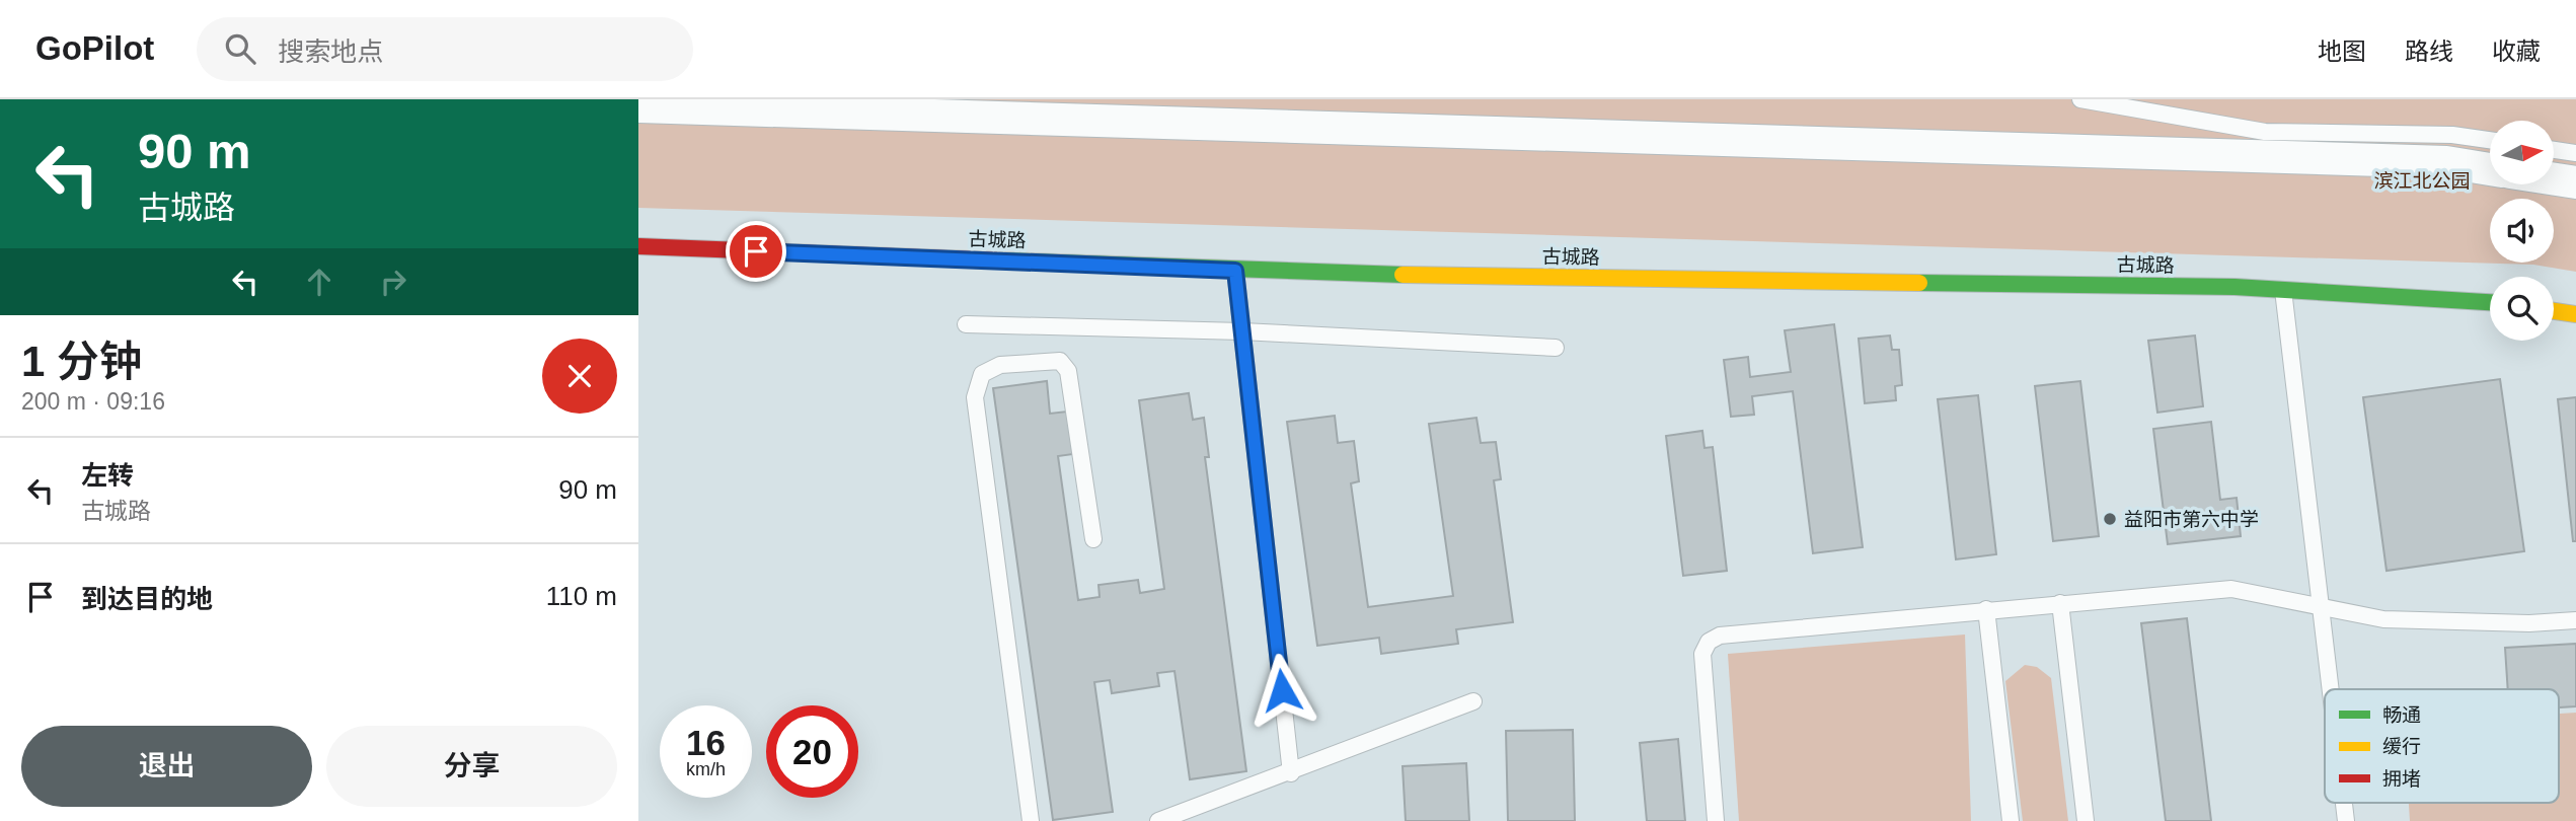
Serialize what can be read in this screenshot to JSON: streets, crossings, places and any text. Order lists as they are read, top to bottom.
{
  "streets": {
    "street": ["古城路"]
  },
  "parks": ["滨江北公园"],
  "places": ["益阳市第六中学"],
  "legend": ["畅通", "缓行", "拥堵"],
  "north": "right",
  "page": {
    "header": "GoPilot",
    "search": "搜索地点",
    "nav": ["地图", "路线", "收藏"],
    "turn": ["90 m", "古城路"],
    "heading": ["1 分钟", "200 m · 09:16"],
    "list": [
      {
        "name": "左转",
        "note": "古城路",
        "value": "90 m"
      },
      {
        "name": "到达目的地",
        "value": "110 m"
      }
    ],
    "speed": "16 km/h",
    "limit": "20",
    "buttons": ["退出", "分享"]
  }
}
